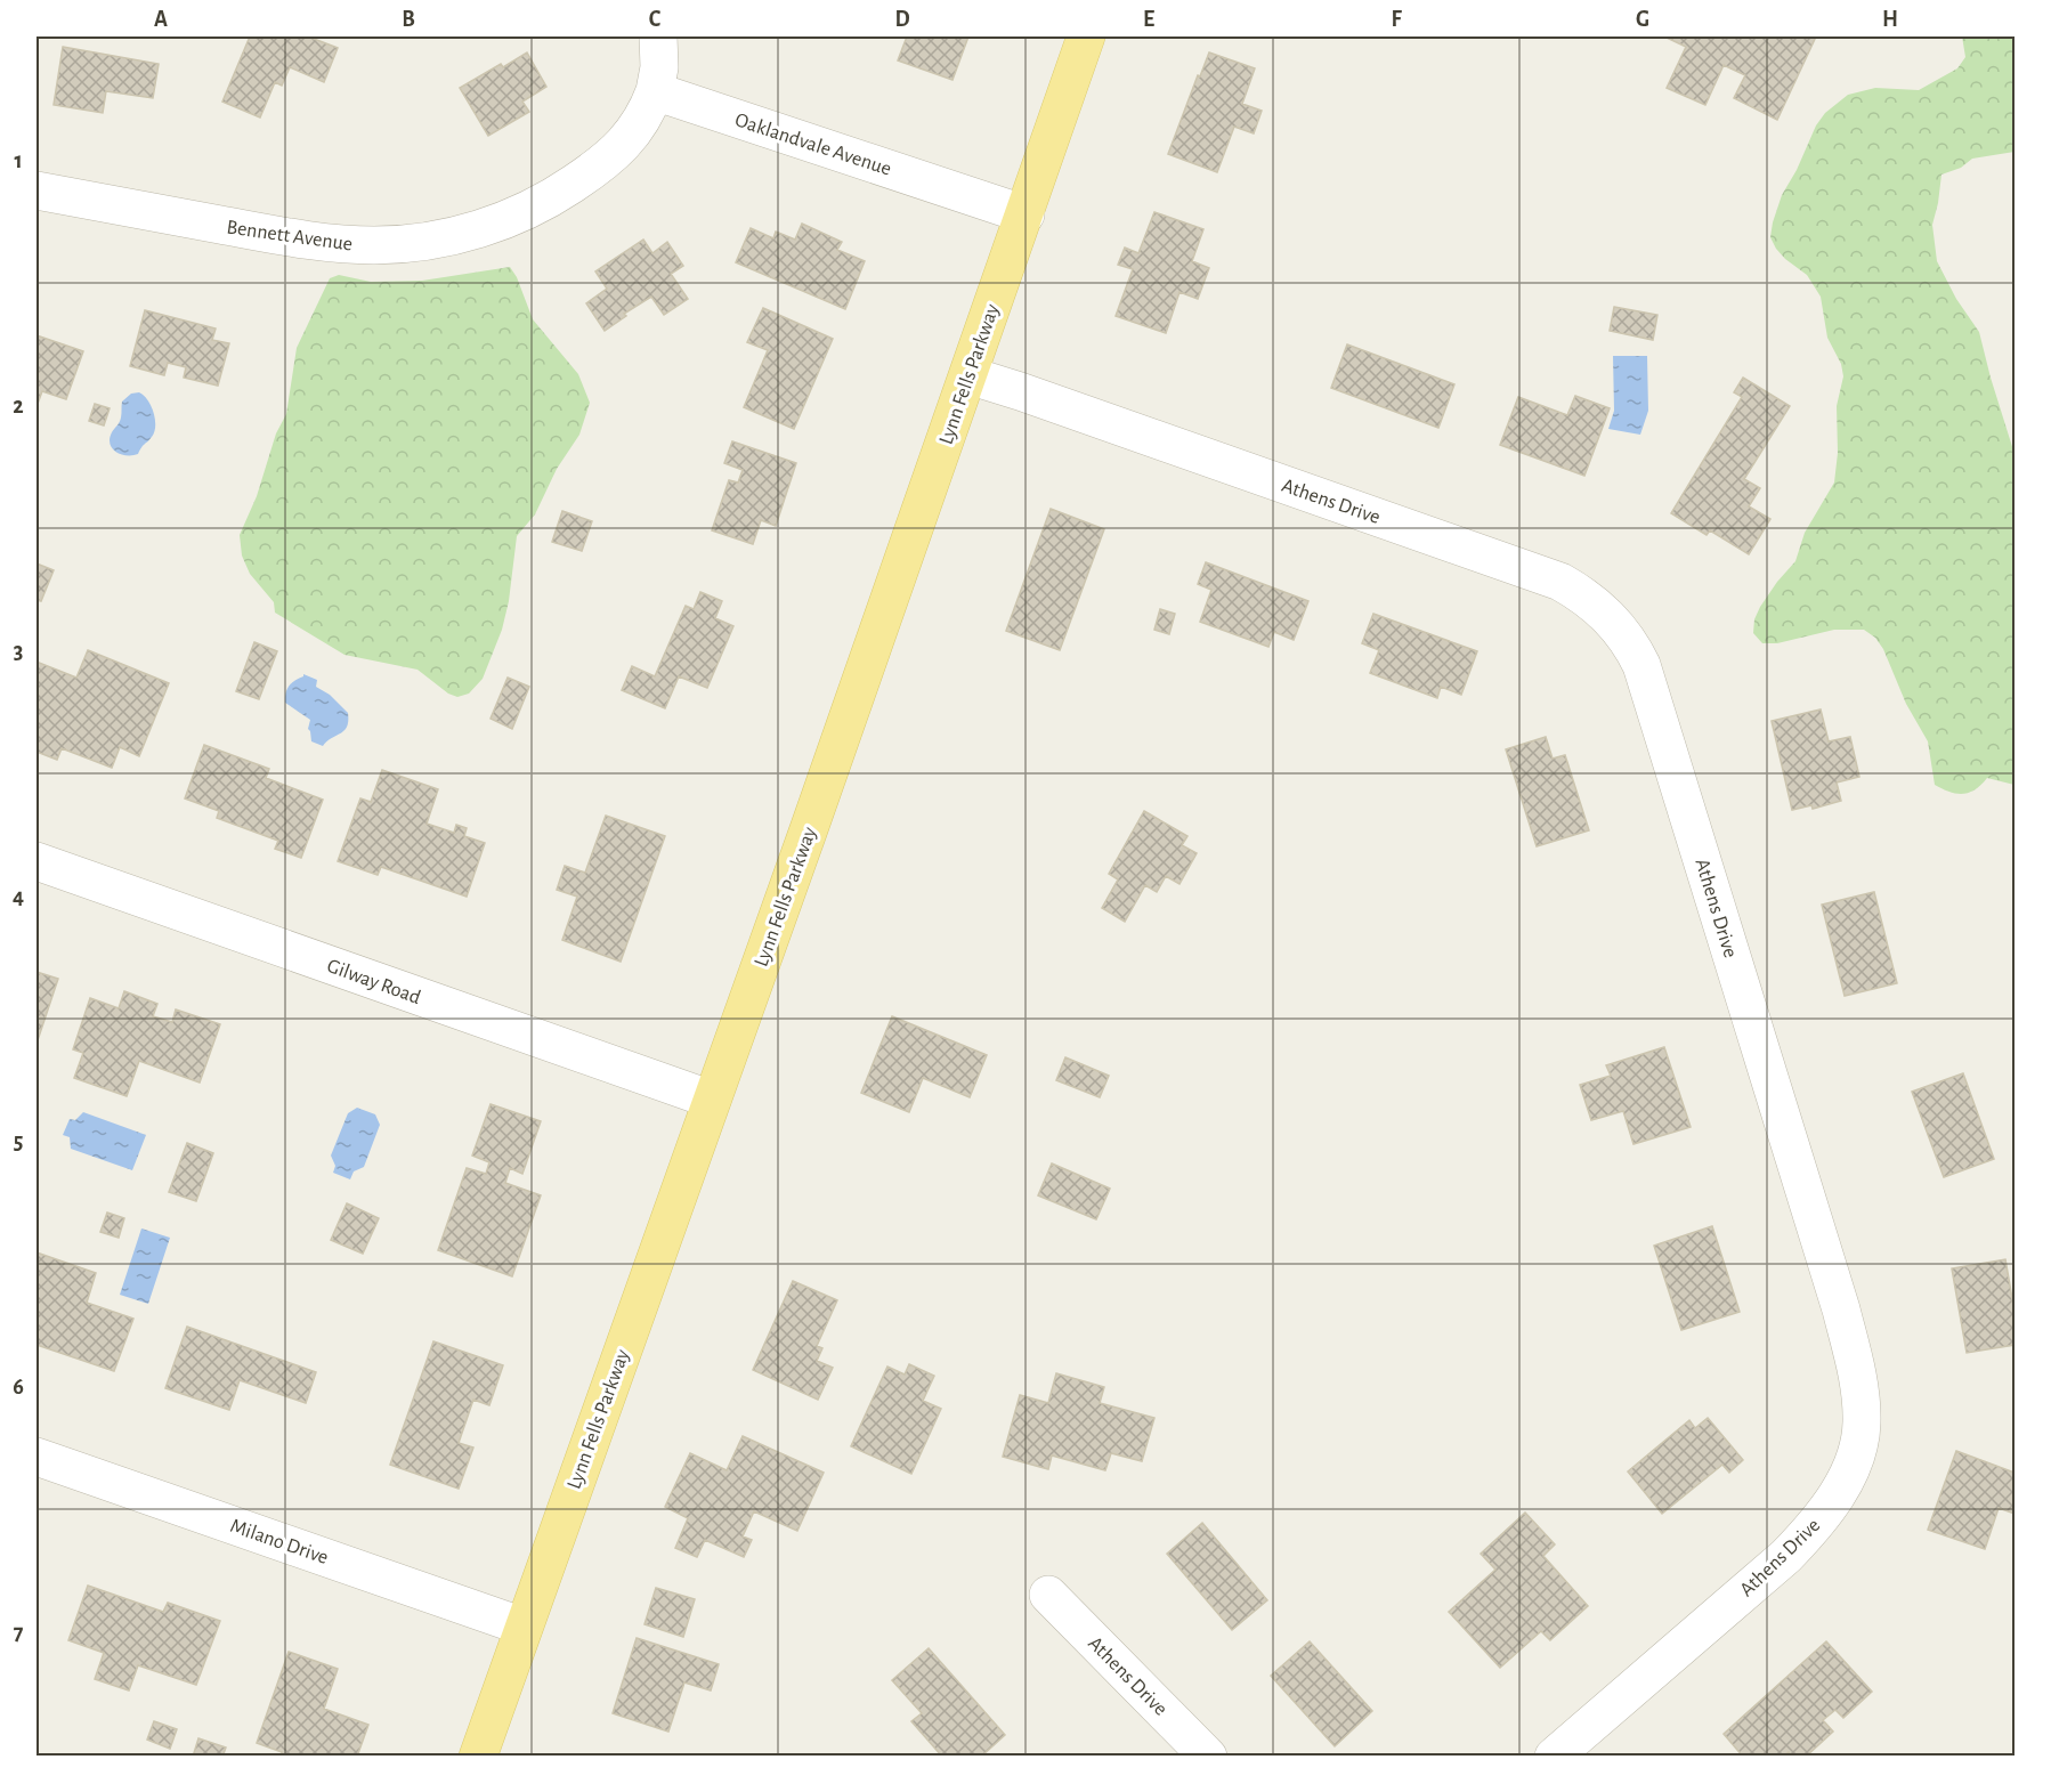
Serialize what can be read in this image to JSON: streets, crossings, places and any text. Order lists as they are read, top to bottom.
{
  "streets": {
    "main road": ["Lynn Fells Parkway"],
    "street": [
      "Oaklandvale Avenue",
      "Bennett Avenue",
      "Athens Drive",
      "Gilway Road",
      "Milano Drive"
    ]
  },
  "crossings": [
    ["Oaklandvale Avenue", "Bennett Avenue"],
    ["Oaklandvale Avenue", "Lynn Fells Parkway"],
    ["Lynn Fells Parkway", "Athens Drive"],
    ["Lynn Fells Parkway", "Gilway Road"],
    ["Lynn Fells Parkway", "Milano Drive"]
  ],
  "grid": {
    "columns": [
      "A",
      "B",
      "C",
      "D",
      "E",
      "F",
      "G",
      "H"
    ],
    "rows": [
      "1",
      "2",
      "3",
      "4",
      "5",
      "6",
      "7"
    ]
  }
}
